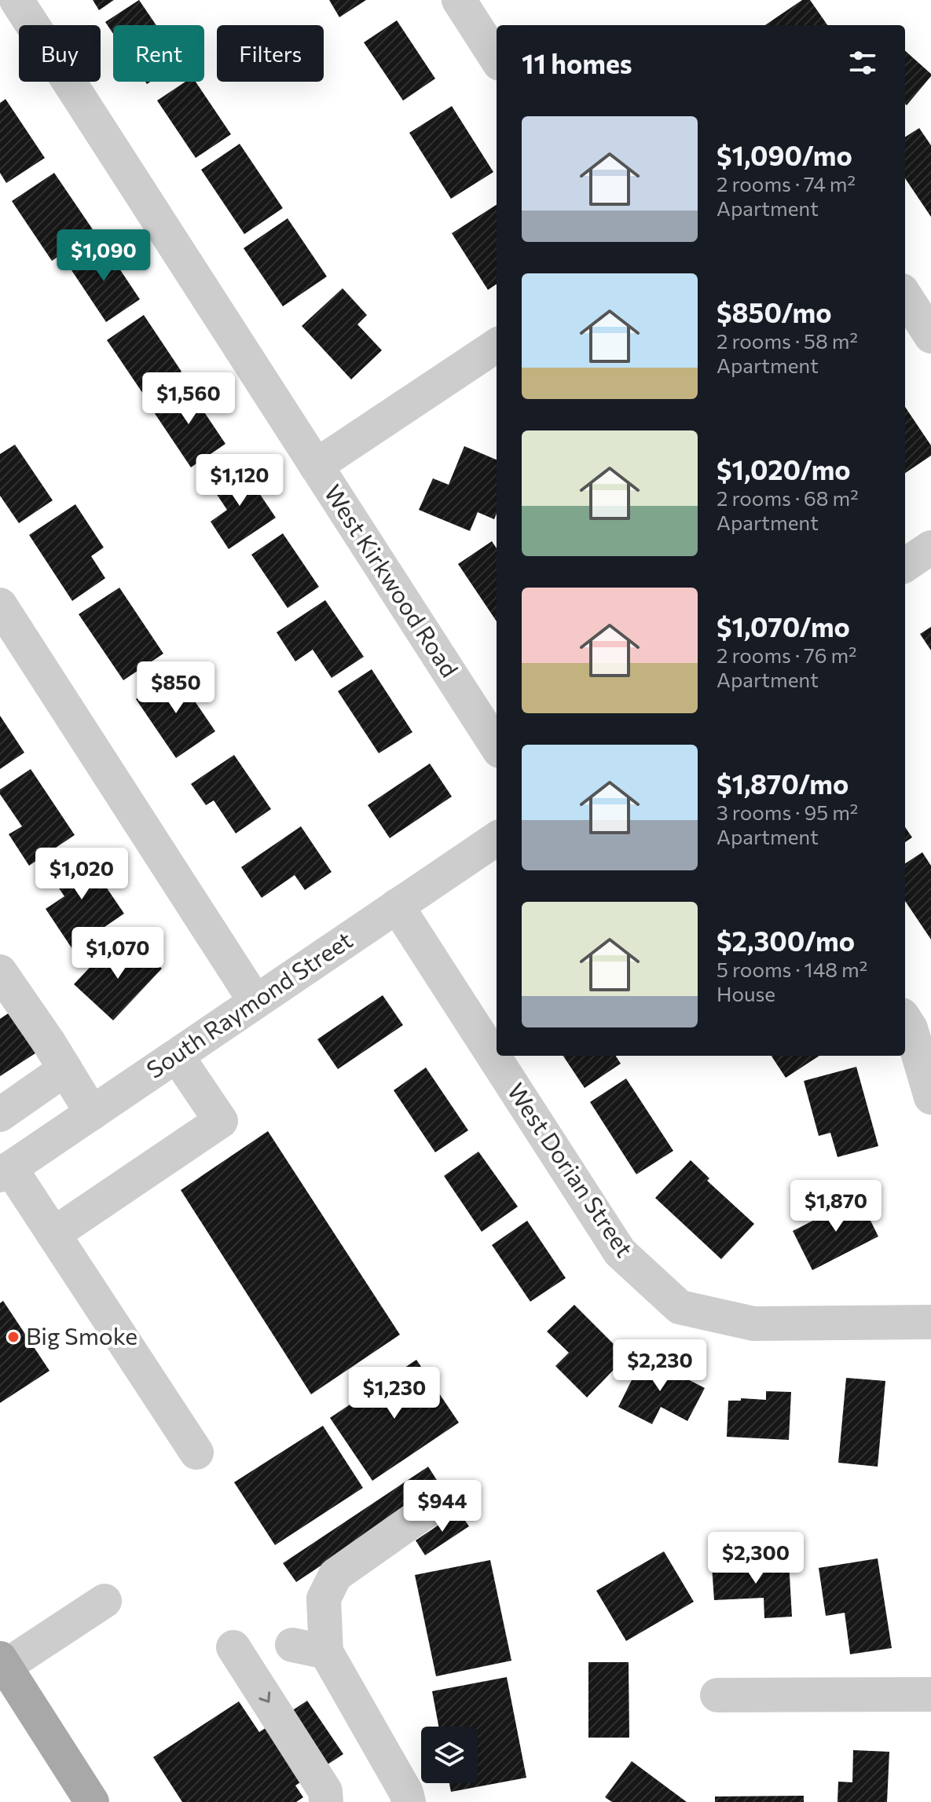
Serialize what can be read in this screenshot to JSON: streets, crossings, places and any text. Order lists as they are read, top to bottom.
{
  "streets": {
    "street": ["West Kirkwood Road", "South Raymond Street", "West Dorian Street"]
  },
  "crossings": [
    ["South Raymond Street", "West Dorian Street"]
  ],
  "places": ["Big Smoke"],
  "page": {
    "chip": ["Buy", "Rent", "Filters"],
    "heading": "11 homes",
    "list": [
      {
        "name": "$1,090/mo",
        "note": "2 rooms · 74 m² · Apartment"
      },
      {
        "name": "$850/mo",
        "note": "2 rooms · 58 m² · Apartment"
      },
      {
        "name": "$1,020/mo",
        "note": "2 rooms · 68 m² · Apartment"
      },
      {
        "name": "$1,070/mo",
        "note": "2 rooms · 76 m² · Apartment"
      },
      {
        "name": "$1,870/mo",
        "note": "3 rooms · 95 m² · Apartment"
      },
      {
        "name": "$2,300/mo",
        "note": "5 rooms · 148 m² · House"
      }
    ],
    "price": [
      "$1,090",
      "$1,560",
      "$1,120",
      "$850",
      "$1,020",
      "$1,070",
      "$1,870",
      "$2,230",
      "$1,230",
      "$944",
      "$2,300"
    ]
  }
}
